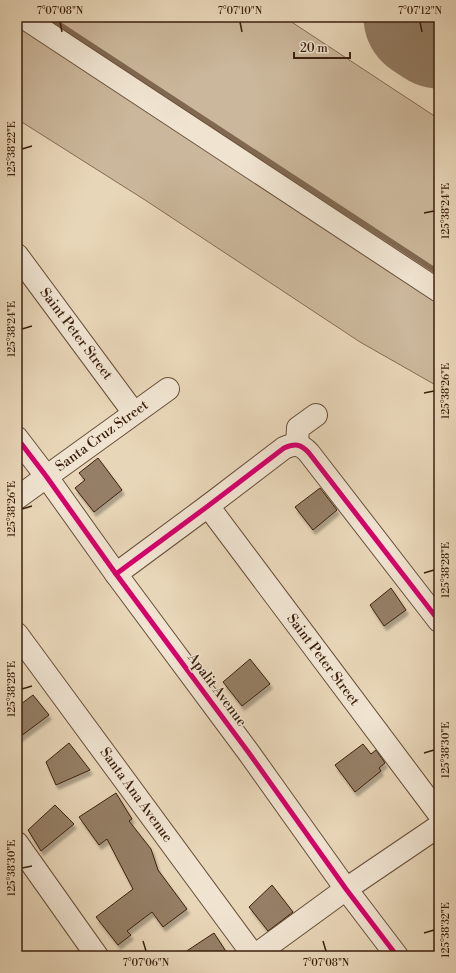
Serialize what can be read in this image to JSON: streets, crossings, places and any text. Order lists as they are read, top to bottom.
{
  "streets": {
    "street": [
      "Saint Peter Street",
      "Santa Cruz Street",
      "Apalit Avenue",
      "Santa Ana Avenue"
    ]
  },
  "crossings": [
    ["Saint Peter Street", "Santa Cruz Street"],
    ["Santa Cruz Street", "Apalit Avenue"]
  ],
  "scale_bar": "20 m",
  "coordinates": [
    "7°07'08\"N",
    "7°07'10\"N",
    "7°07'12\"N",
    "125°38'22\"E",
    "125°38'24\"E",
    "125°38'26\"E",
    "125°38'28\"E",
    "125°38'30\"E",
    "125°38'32\"E",
    "7°07'06\"N"
  ]
}
